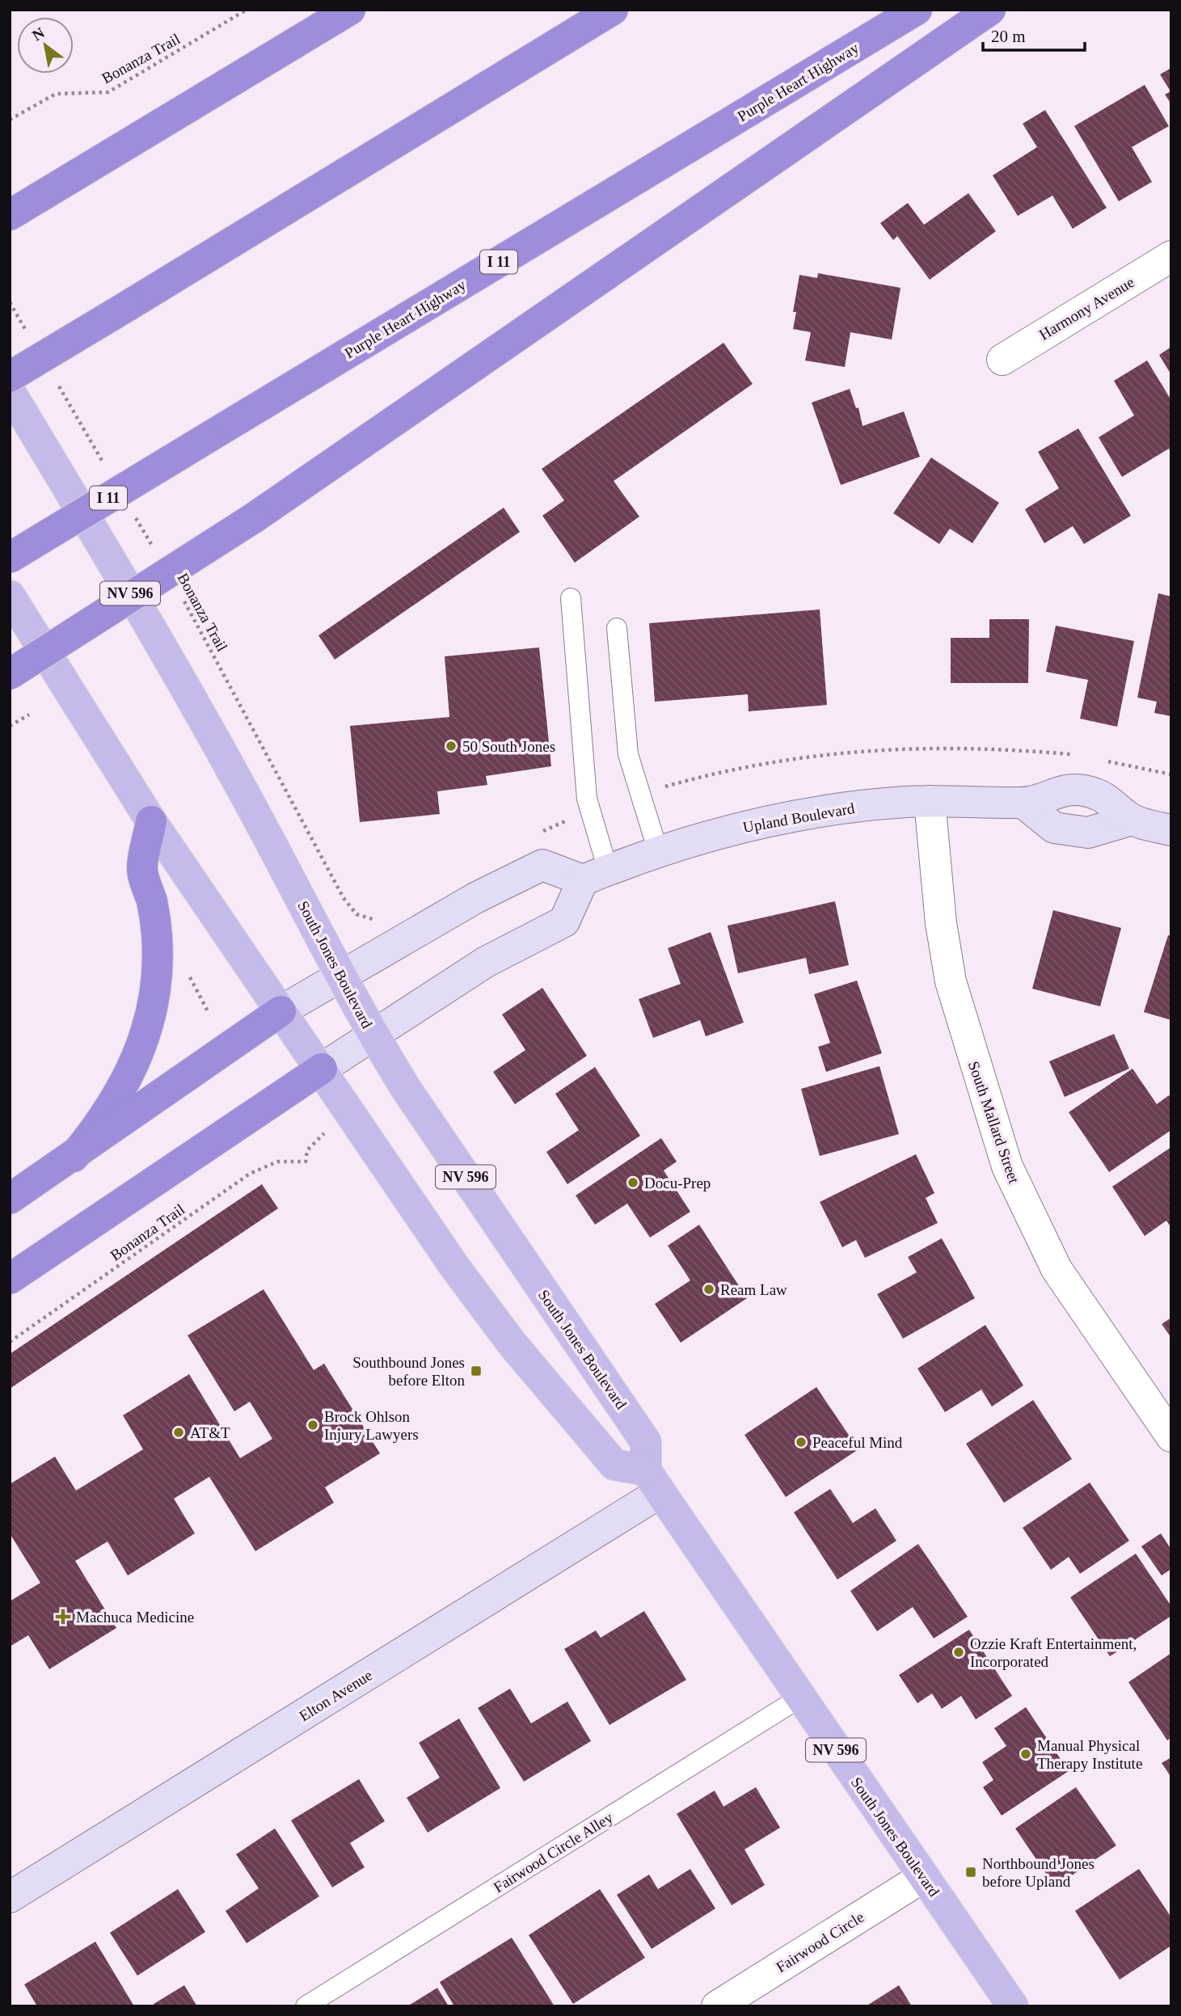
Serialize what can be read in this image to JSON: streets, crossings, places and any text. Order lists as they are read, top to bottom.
{
  "streets": {
    "highway": ["Purple Heart Highway", "I 11"],
    "main road": ["NV 596", "South Jones Boulevard"],
    "street": [
      "Harmony Avenue",
      "Upland Boulevard",
      "South Mallard Street",
      "Elton Avenue",
      "Fairwood Circle"
    ],
    "lane": ["Fairwood Circle Alley"],
    "path": ["Bonanza Trail"]
  },
  "crossings": [
    ["Upland Boulevard", "South Mallard Street"],
    ["South Jones Boulevard", "Elton Avenue"],
    ["South Jones Boulevard", "Fairwood Circle Alley"],
    ["South Jones Boulevard", "Fairwood Circle"]
  ],
  "places": {
    "other": [
      "50 South Jones",
      "Docu-Prep",
      "Ream Law",
      "Brock Ohlson Injury Lawyers",
      "AT&T",
      "Peaceful Mind",
      "Ozzie Kraft Entertainment, Incorporated",
      "Manual Physical Therapy Institute"
    ],
    "transit": ["Southbound Jones before Elton", "Northbound Jones before Upland"],
    "health": ["Machuca Medicine"]
  },
  "scale_bar": "20 m",
  "north": "top left"
}
